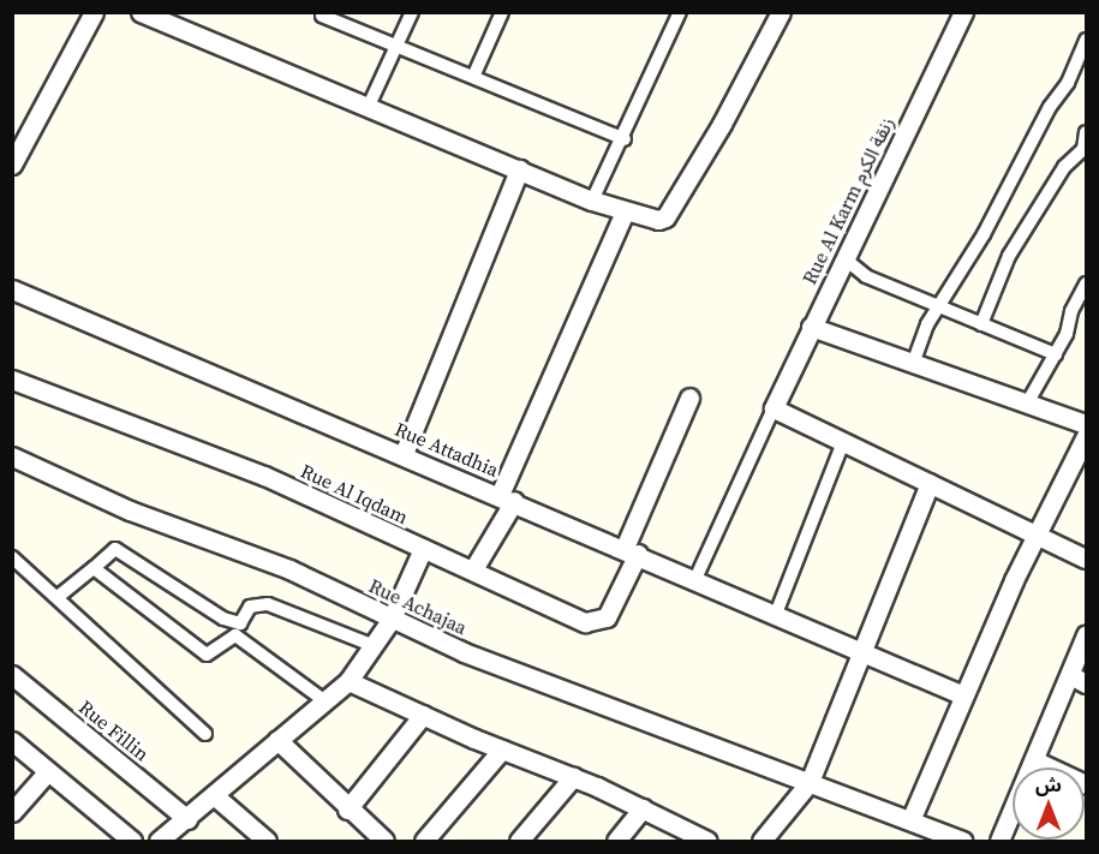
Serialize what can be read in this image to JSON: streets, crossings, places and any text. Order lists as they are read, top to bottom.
{
  "streets": {
    "street": [
      "Rue Al Karm زنقة الكرم",
      "Rue Attadhia",
      "Rue Al Iqdam",
      "Rue Achajaa",
      "Rue Fillin"
    ]
  },
  "crossings": [
    ["Rue Attadhia", "Rue Al Iqdam"]
  ],
  "north": "top"
}
